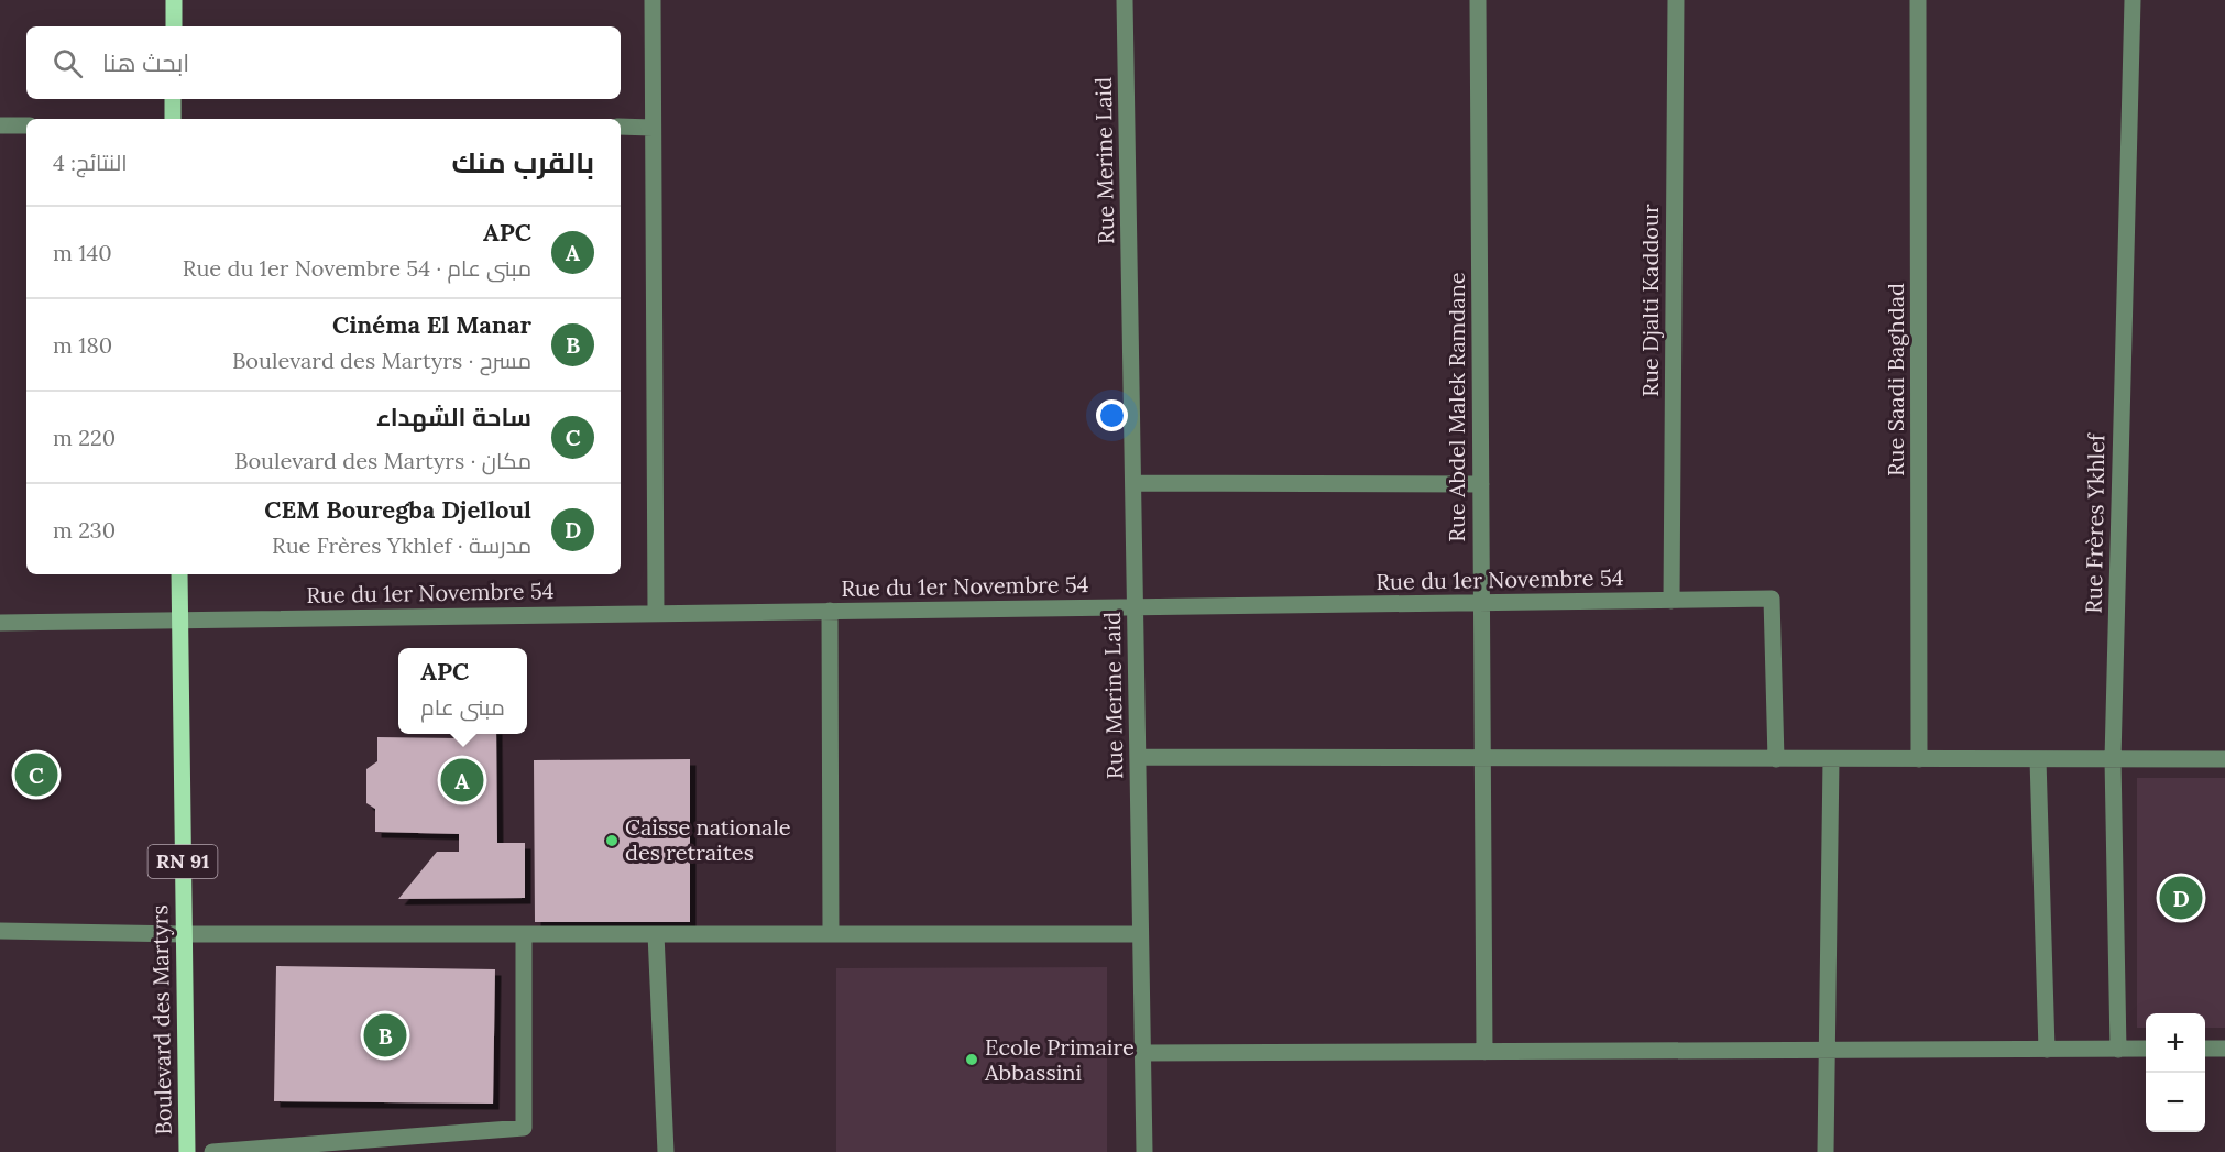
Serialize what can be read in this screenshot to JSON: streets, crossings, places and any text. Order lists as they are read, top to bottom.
{
  "streets": {
    "main road": ["RN 91", "Boulevard des Martyrs"],
    "street": [
      "Rue Merine Laid",
      "Rue Djalti Kaddour",
      "Rue Saadi Baghdad",
      "Rue Abdel Malek Ramdane",
      "Rue Frères Ykhlef",
      "Rue du 1er Novembre 54"
    ]
  },
  "crossings": [
    ["Rue Merine Laid", "Rue du 1er Novembre 54"],
    ["Rue Djalti Kaddour", "Rue du 1er Novembre 54"],
    ["Rue Abdel Malek Ramdane", "Rue du 1er Novembre 54"],
    ["Rue du 1er Novembre 54", "Boulevard des Martyrs"]
  ],
  "places": ["Caisse nationale des retraites", "Ecole Primaire Abbassini"],
  "page": {
    "search": "ابحث هنا",
    "heading": ["بالقرب منك", "النتائج: 4"],
    "list": [
      {
        "mark": "A",
        "name": "APC",
        "note": "مبنى عام · Rue du 1er Novembre 54",
        "value": "140 m"
      },
      {
        "mark": "B",
        "name": "Cinéma El Manar",
        "note": "مسرح · Boulevard des Martyrs",
        "value": "180 m"
      },
      {
        "mark": "C",
        "name": "ساحة الشهداء",
        "note": "مكان · Boulevard des Martyrs",
        "value": "220 m"
      },
      {
        "mark": "D",
        "name": "CEM Bouregba Djelloul",
        "note": "مدرسة · Rue Frères Ykhlef",
        "value": "230 m"
      }
    ],
    "popup": ["APC", "مبنى عام"],
    "pins": [
      "C",
      "A",
      "D",
      "B"
    ],
    "map_buttons": ["+", "−"]
  }
}
